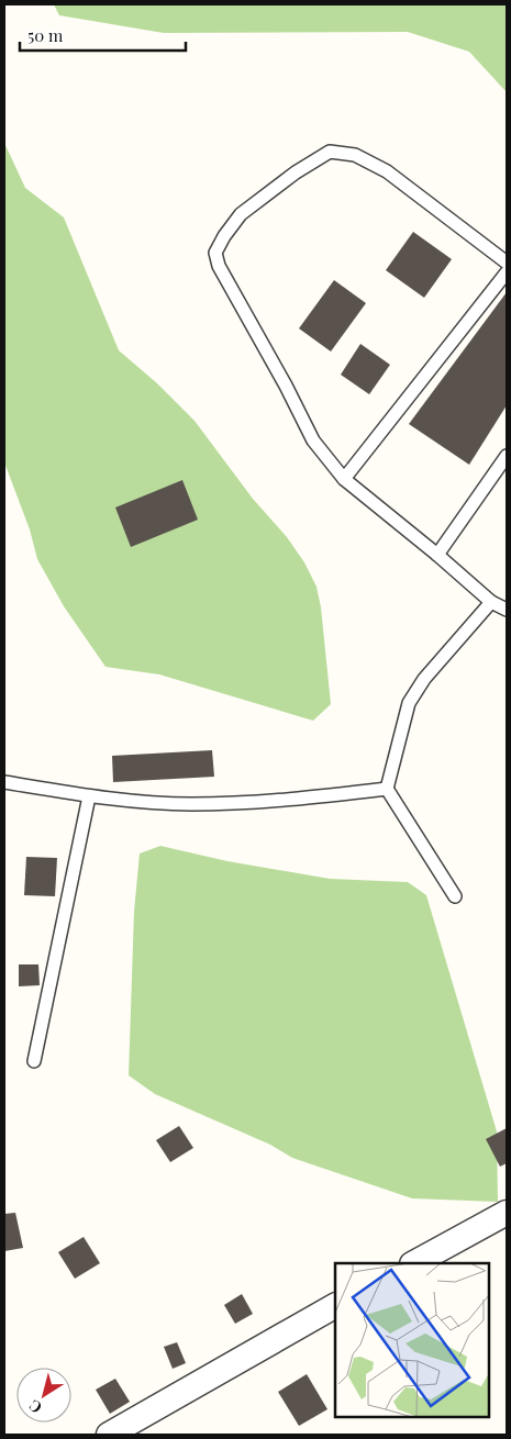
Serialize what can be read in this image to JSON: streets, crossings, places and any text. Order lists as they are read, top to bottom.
{
  "scale_bar": "50 m",
  "north": "bottom left"
}
